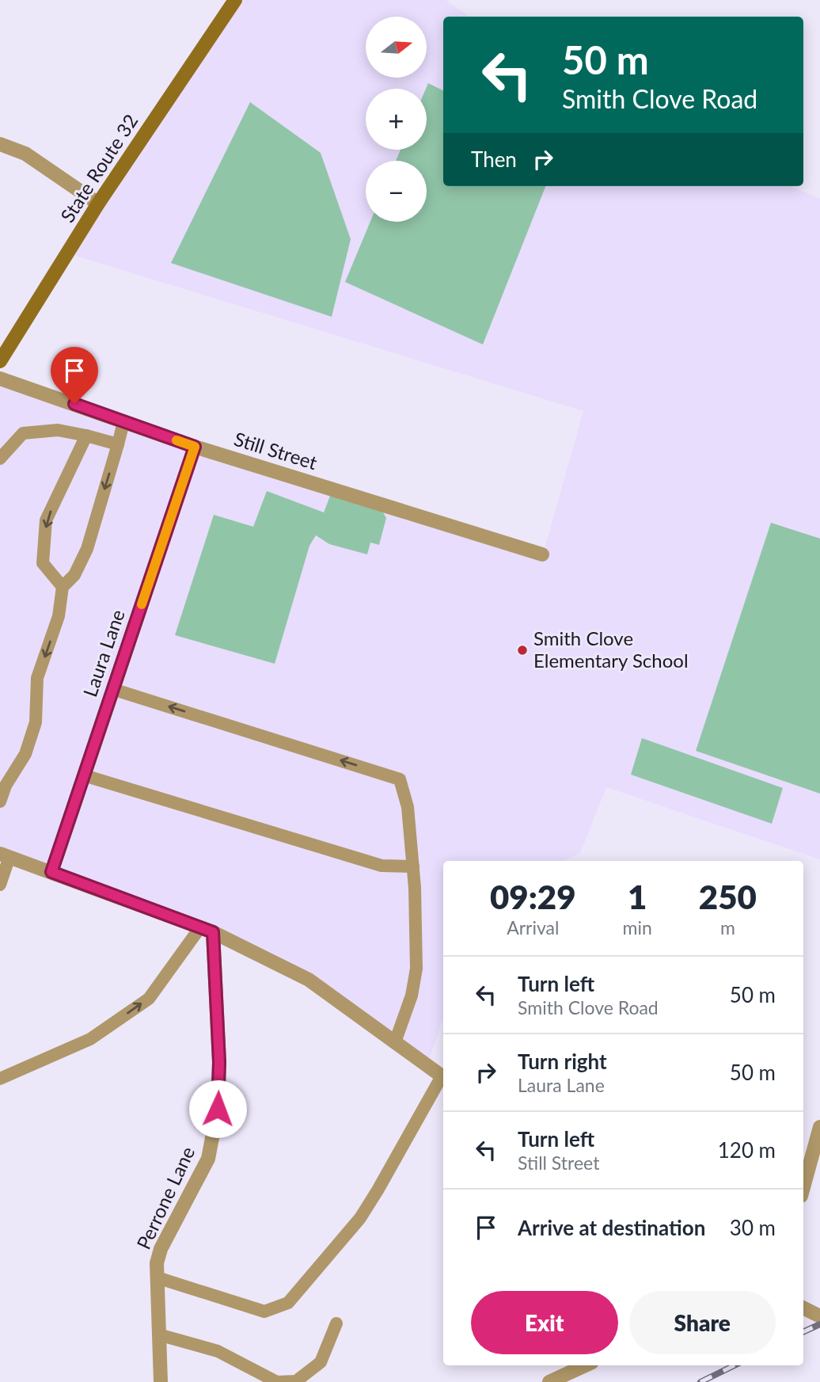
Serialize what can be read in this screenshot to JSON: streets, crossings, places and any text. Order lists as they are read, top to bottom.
{
  "streets": {
    "main road": ["State Route 32"],
    "street": ["Still Street", "Laura Lane", "Perrone Lane"]
  },
  "crossings": [
    ["Still Street", "Laura Lane"]
  ],
  "places": ["Smith Clove Elementary School"],
  "north": "right",
  "page": {
    "map_buttons": ["+", "−"],
    "turn": ["50 m", "Smith Clove Road"],
    "then": "Then",
    "eta": [
      "09:29",
      "Arrival",
      "1",
      "min",
      "250",
      "m"
    ],
    "list": [
      {
        "name": "Turn left",
        "note": "Smith Clove Road",
        "value": "50 m"
      },
      {
        "name": "Turn right",
        "note": "Laura Lane",
        "value": "50 m"
      },
      {
        "name": "Turn left",
        "note": "Still Street",
        "value": "120 m"
      },
      {
        "name": "Arrive at destination",
        "value": "30 m"
      }
    ],
    "buttons": ["Exit", "Share"]
  }
}
